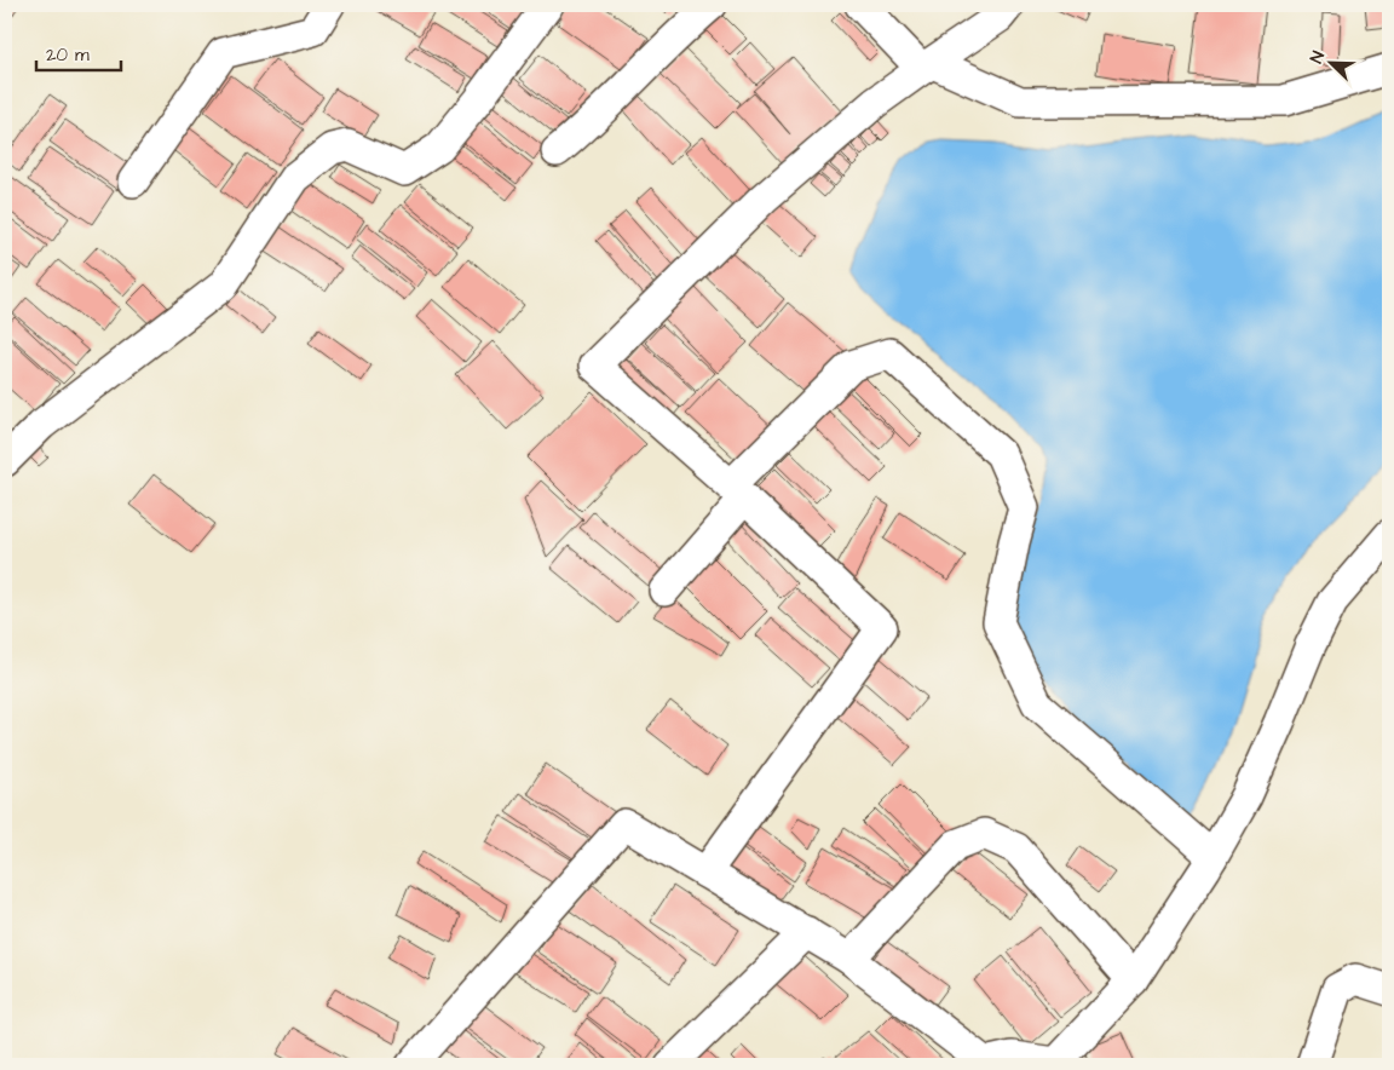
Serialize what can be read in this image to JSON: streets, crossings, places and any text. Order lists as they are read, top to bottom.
{
  "scale_bar": "20 m",
  "north": "top left"
}
